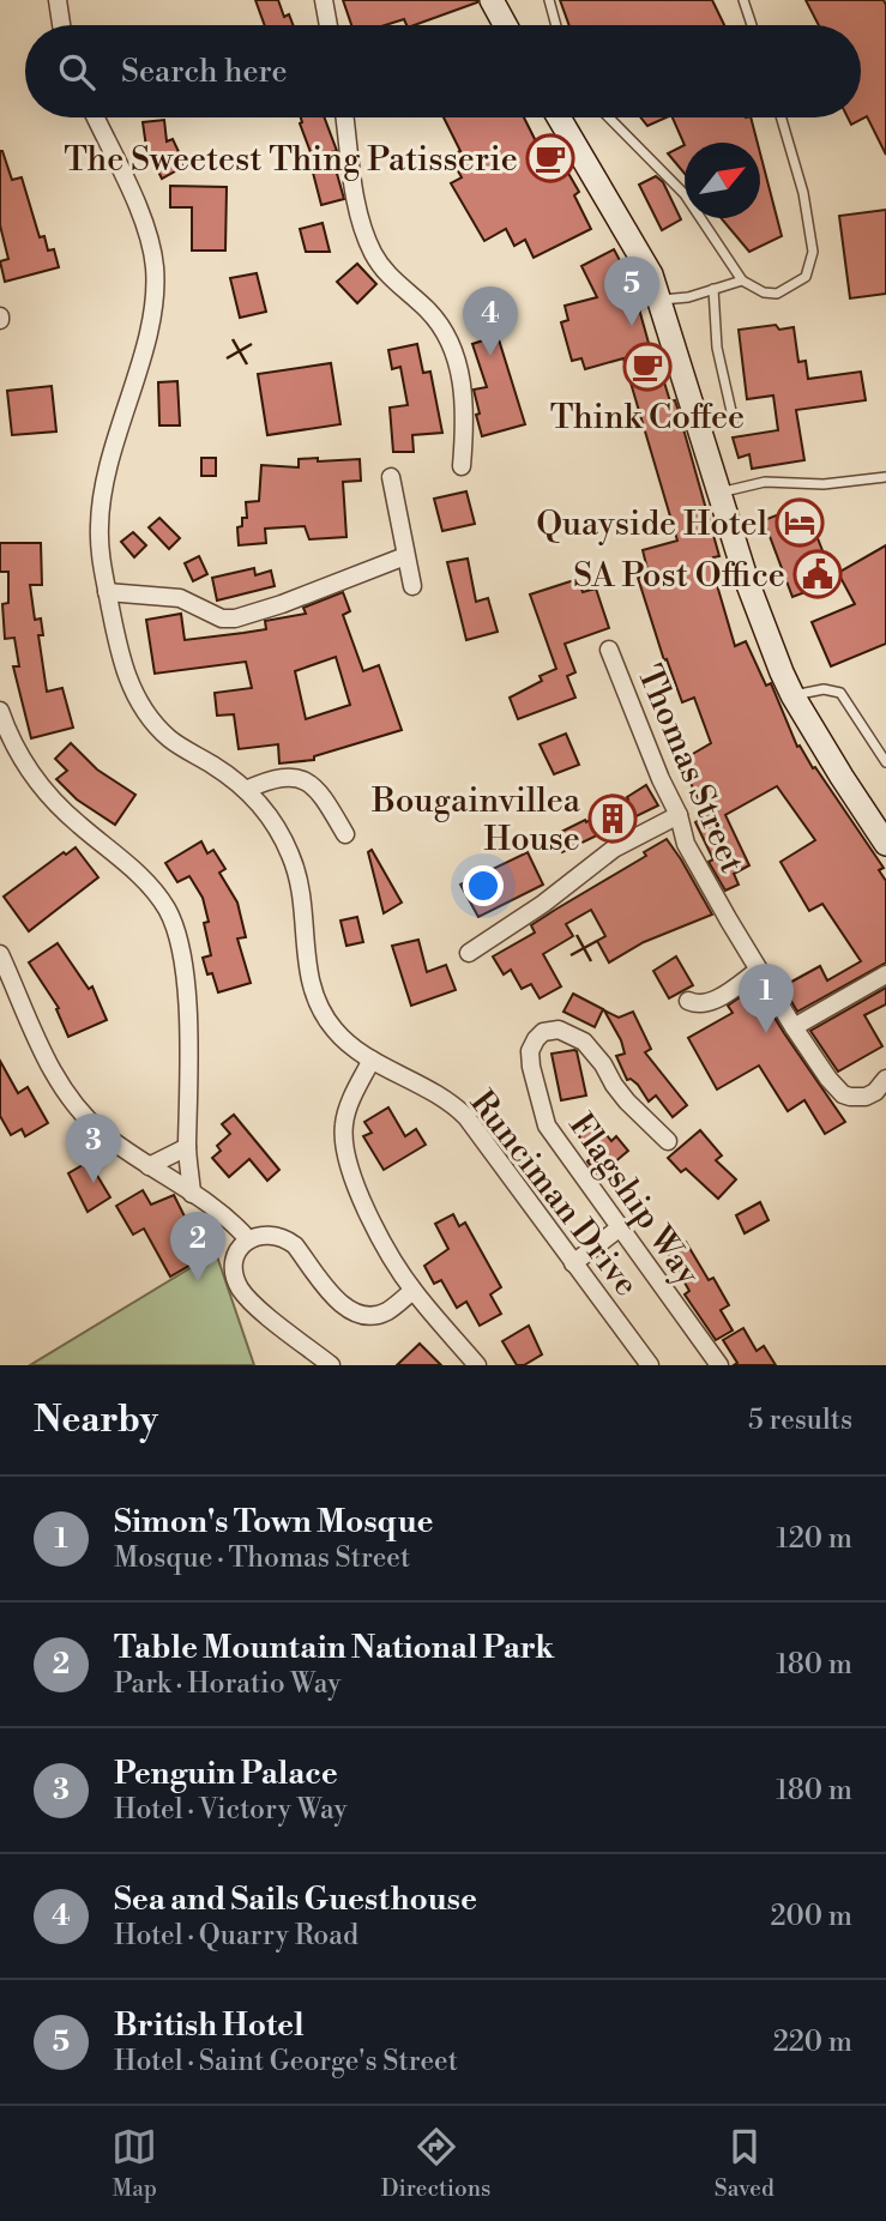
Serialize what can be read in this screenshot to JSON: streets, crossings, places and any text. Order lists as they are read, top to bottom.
{
  "streets": {
    "street": ["Thomas Street", "Runciman Drive", "Flagship Way"]
  },
  "places": {
    "cafe": ["The Sweetest Thing Patisserie", "Think Coffee"],
    "hotel": ["Quayside Hotel"],
    "public building": ["SA Post Office"],
    "building": ["Bougainvillea House"]
  },
  "north": "top right",
  "page": {
    "search": "Search here",
    "pins": [
      "5",
      "4",
      "1",
      "3",
      "2"
    ],
    "heading": ["Nearby", "5 results"],
    "list": [
      {
        "mark": "1",
        "name": "Simon's Town Mosque",
        "note": "Mosque · Thomas Street",
        "value": "120 m"
      },
      {
        "mark": "2",
        "name": "Table Mountain National Park",
        "note": "Park · Horatio Way",
        "value": "180 m"
      },
      {
        "mark": "3",
        "name": "Penguin Palace",
        "note": "Hotel · Victory Way",
        "value": "180 m"
      },
      {
        "mark": "4",
        "name": "Sea and Sails Guesthouse",
        "note": "Hotel · Quarry Road",
        "value": "200 m"
      },
      {
        "mark": "5",
        "name": "British Hotel",
        "note": "Hotel · Saint George's Street",
        "value": "220 m"
      }
    ],
    "nav": ["Map", "Directions", "Saved"]
  }
}
